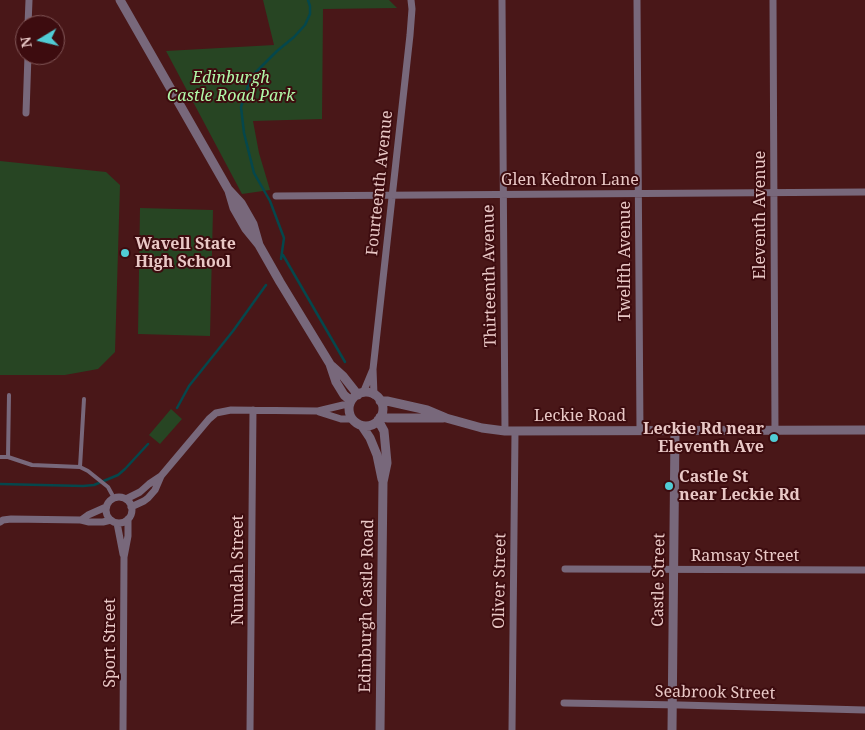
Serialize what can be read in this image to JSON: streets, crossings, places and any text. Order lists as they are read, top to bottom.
{
  "streets": {
    "street": [
      "Glen Kedron Lane",
      "Fourteenth Avenue",
      "Eleventh Avenue",
      "Twelfth Avenue",
      "Thirteenth Avenue",
      "Leckie Road",
      "Ramsay Street",
      "Nundah Street",
      "Castle Street",
      "Oliver Street",
      "Edinburgh Castle Road",
      "Sport Street",
      "Seabrook Street"
    ]
  },
  "crossings": [
    ["Glen Kedron Lane", "Fourteenth Avenue"],
    ["Glen Kedron Lane", "Eleventh Avenue"],
    ["Glen Kedron Lane", "Twelfth Avenue"],
    ["Glen Kedron Lane", "Thirteenth Avenue"],
    ["Fourteenth Avenue", "Leckie Road"],
    ["Fourteenth Avenue", "Edinburgh Castle Road"],
    ["Eleventh Avenue", "Leckie Road"],
    ["Twelfth Avenue", "Leckie Road"],
    ["Thirteenth Avenue", "Leckie Road"],
    ["Leckie Road", "Castle Street"],
    ["Leckie Road", "Oliver Street"],
    ["Leckie Road", "Edinburgh Castle Road"],
    ["Ramsay Street", "Castle Street"],
    ["Castle Street", "Seabrook Street"]
  ],
  "parks": ["Edinburgh Castle Road Park"],
  "places": ["Wavell State High School", "Leckie Rd near Eleventh Ave", "Castle St near Leckie Rd"],
  "north": "left"
}
